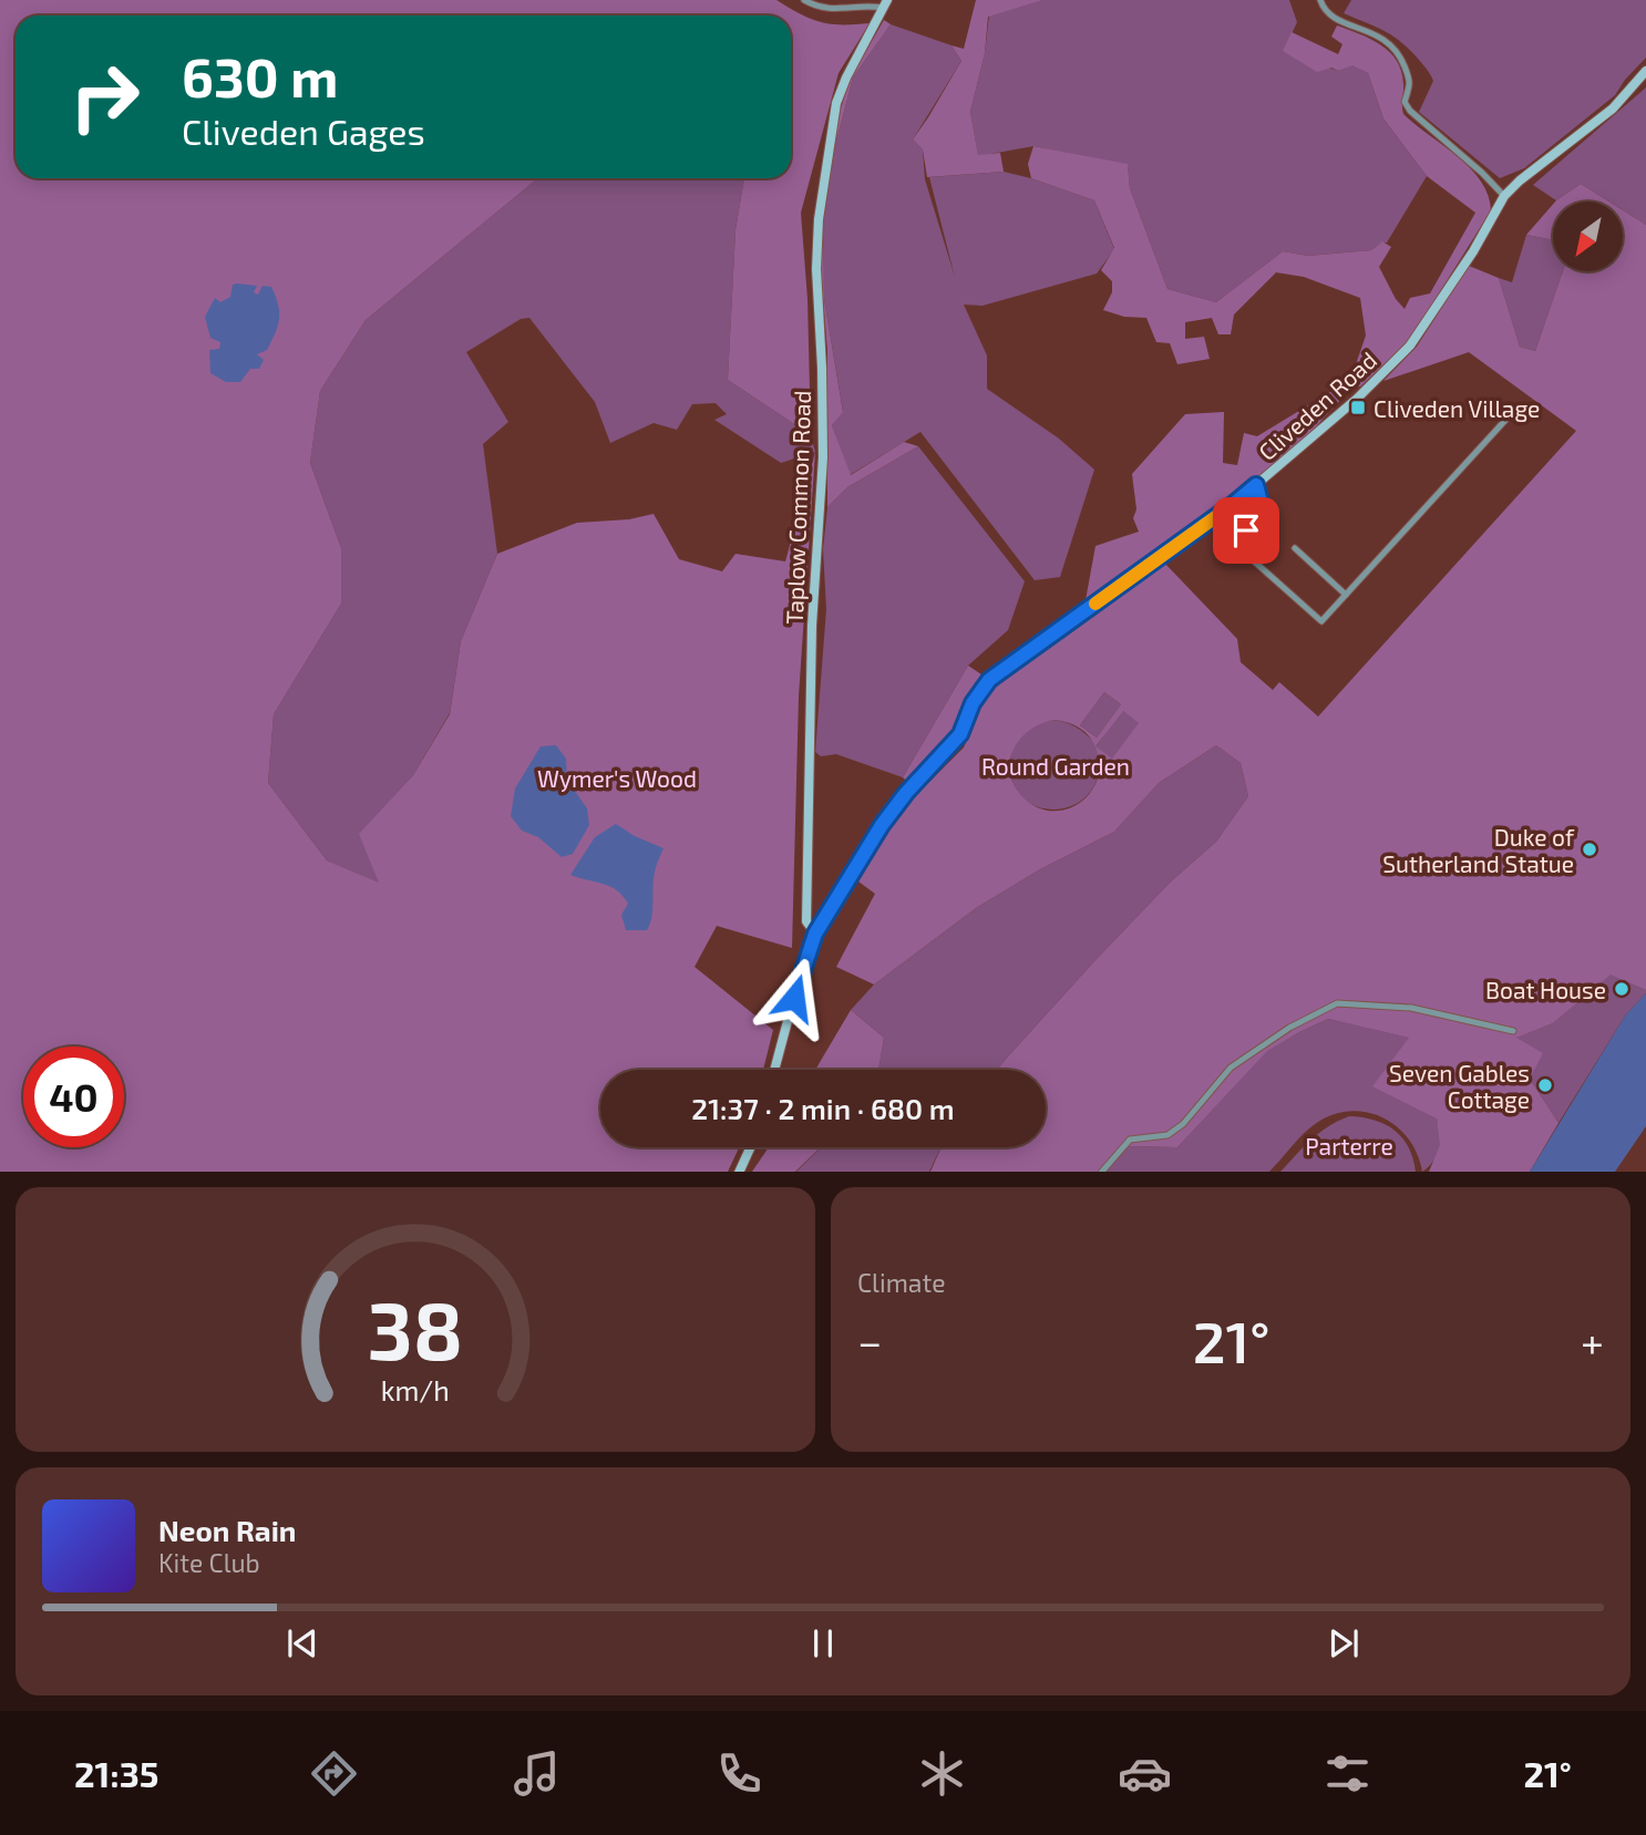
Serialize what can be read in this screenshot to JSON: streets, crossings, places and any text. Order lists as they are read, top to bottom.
{
  "streets": {
    "street": ["Cliveden Road", "Taplow Common Road"]
  },
  "crossings": [
    ["Cliveden Road", "Taplow Common Road"]
  ],
  "parks": ["Round Garden", "Wymer's Wood", "Parterre"],
  "places": {
    "transit": ["Cliveden Village"],
    "other": ["Duke of Sutherland Statue", "Boat House", "Seven Gables Cottage"]
  },
  "north": "bottom left",
  "page": {
    "turn": ["630 m", "Cliveden Gages"],
    "limit": "40",
    "trip": "21:37 · 2 min · 680 m",
    "tile": "Climate",
    "heat": ["−", "21°", "+"],
    "song": ["Neon Rain", "Kite Club"],
    "tabs": ["21:35", "21°"],
    "gauge": ["38", "km/h"]
  }
}
